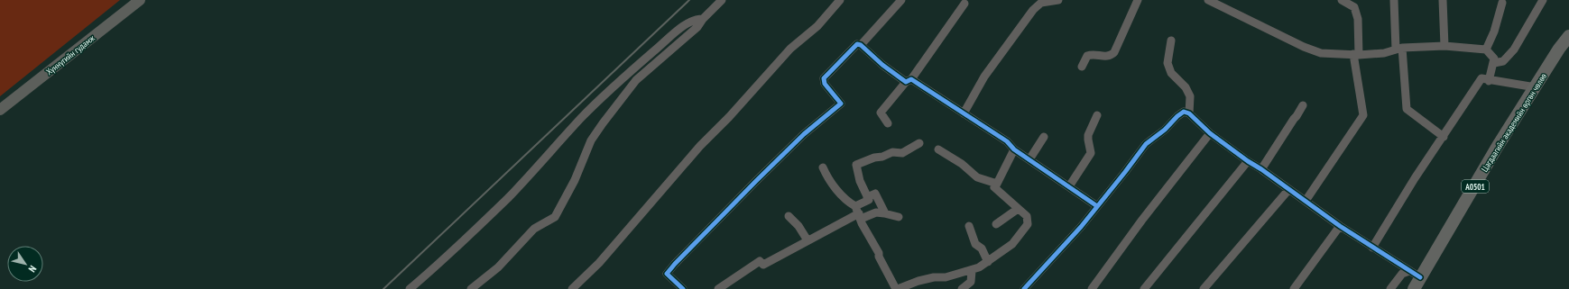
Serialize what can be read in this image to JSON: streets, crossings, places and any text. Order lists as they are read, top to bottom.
{
  "streets": {
    "highway": ["Цагдаагийн академийн өргөн чөлөө", "A0501"],
    "main road": ["Хүннүгийн гудамж"]
  },
  "north": "bottom right"
}
